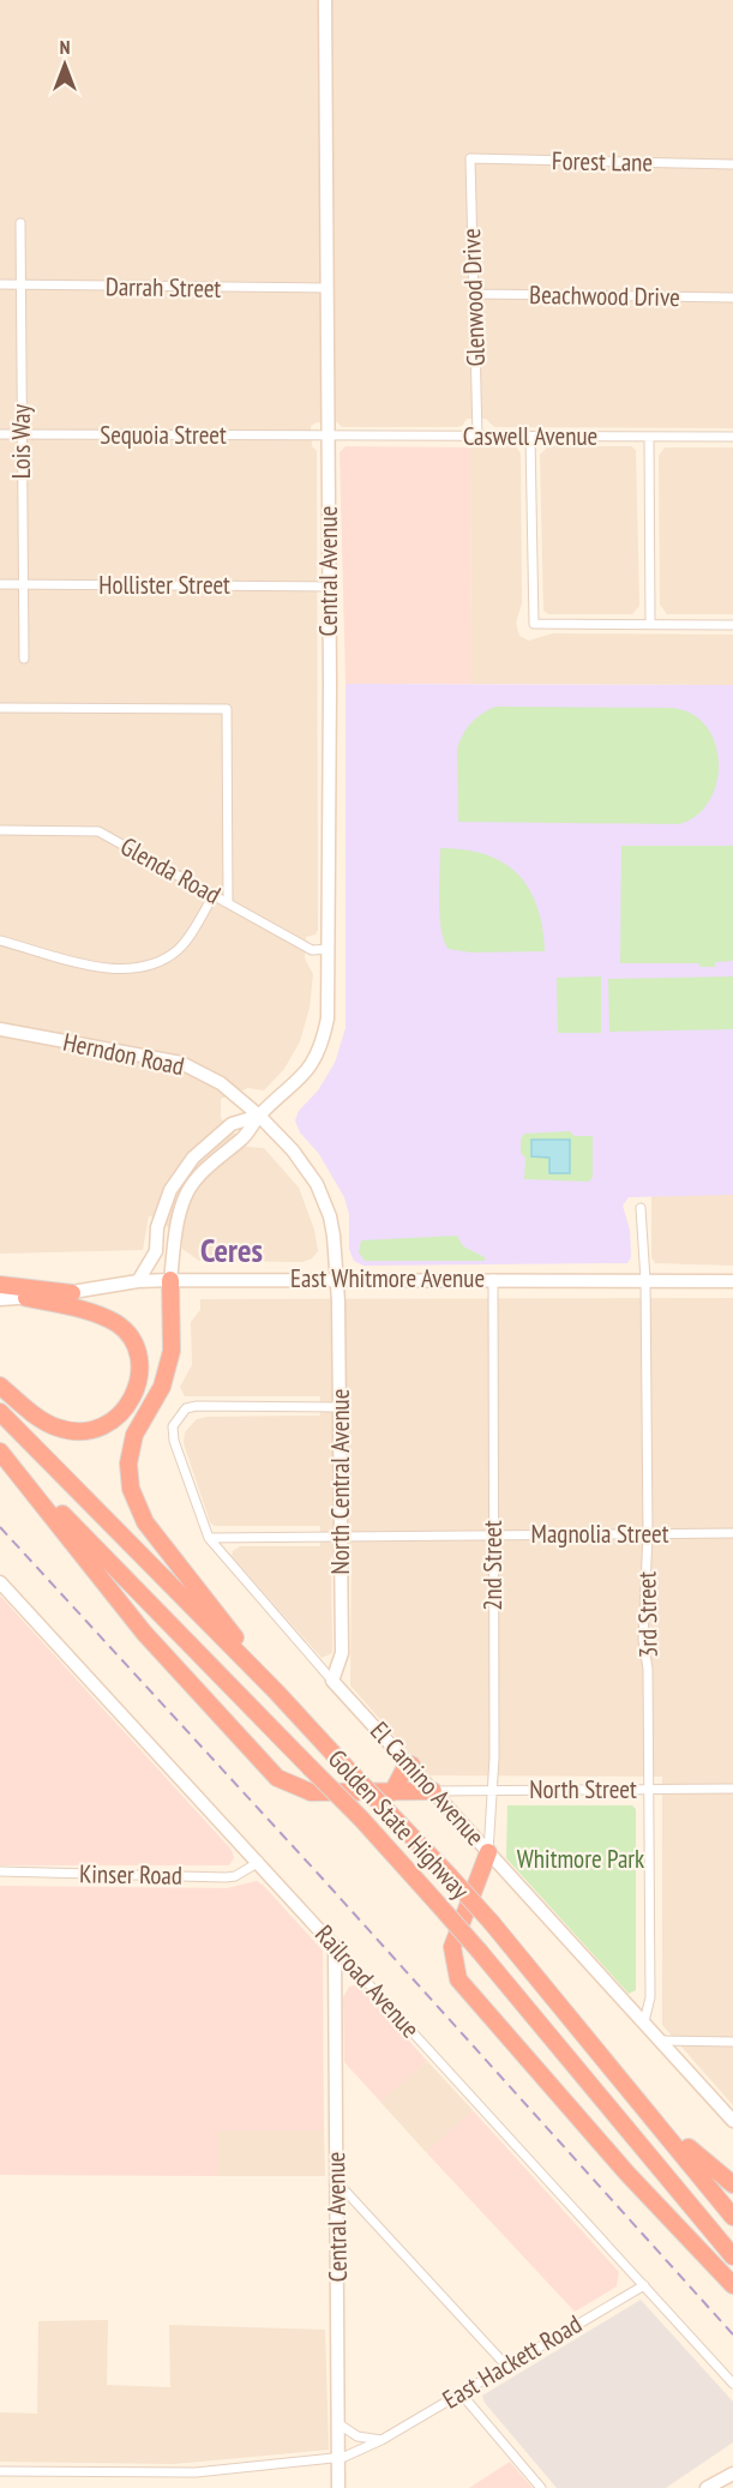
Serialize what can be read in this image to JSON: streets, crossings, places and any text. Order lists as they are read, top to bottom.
{
  "streets": {
    "highway": ["Golden State Highway"],
    "street": [
      "Forest Lane",
      "Darrah Street",
      "Beachwood Drive",
      "Glenwood Drive",
      "Sequoia Street",
      "Caswell Avenue",
      "Lois Way",
      "Central Avenue",
      "Hollister Street",
      "Glenda Road",
      "Herndon Road",
      "East Whitmore Avenue",
      "North Central Avenue",
      "Magnolia Street",
      "2nd Street",
      "3rd Street",
      "El Camino Avenue",
      "North Street",
      "Kinser Road",
      "Railroad Avenue",
      "East Hackett Road"
    ]
  },
  "crossings": [
    ["Forest Lane", "Glenwood Drive"],
    ["Darrah Street", "Lois Way"],
    ["Darrah Street", "Central Avenue"],
    ["Beachwood Drive", "Glenwood Drive"],
    ["Glenwood Drive", "Caswell Avenue"],
    ["Sequoia Street", "Caswell Avenue"],
    ["Sequoia Street", "Lois Way"],
    ["Sequoia Street", "Central Avenue"],
    ["Caswell Avenue", "Central Avenue"],
    ["Lois Way", "Hollister Street"],
    ["Central Avenue", "Hollister Street"],
    ["Central Avenue", "Glenda Road"],
    ["Central Avenue", "Herndon Road"],
    ["Central Avenue", "Railroad Avenue"],
    ["Central Avenue", "East Hackett Road"],
    ["Herndon Road", "East Whitmore Avenue"],
    ["Herndon Road", "North Central Avenue"],
    ["East Whitmore Avenue", "North Central Avenue"],
    ["East Whitmore Avenue", "2nd Street"],
    ["East Whitmore Avenue", "3rd Street"],
    ["North Central Avenue", "Magnolia Street"],
    ["North Central Avenue", "El Camino Avenue"],
    ["Magnolia Street", "2nd Street"],
    ["Magnolia Street", "3rd Street"],
    ["Magnolia Street", "El Camino Avenue"],
    ["2nd Street", "El Camino Avenue"],
    ["2nd Street", "North Street"],
    ["3rd Street", "El Camino Avenue"],
    ["3rd Street", "North Street"],
    ["El Camino Avenue", "North Street"],
    ["Kinser Road", "Railroad Avenue"],
    ["Railroad Avenue", "East Hackett Road"]
  ],
  "districts": ["Ceres"],
  "parks": ["Whitmore Park"],
  "north": "top"
}
